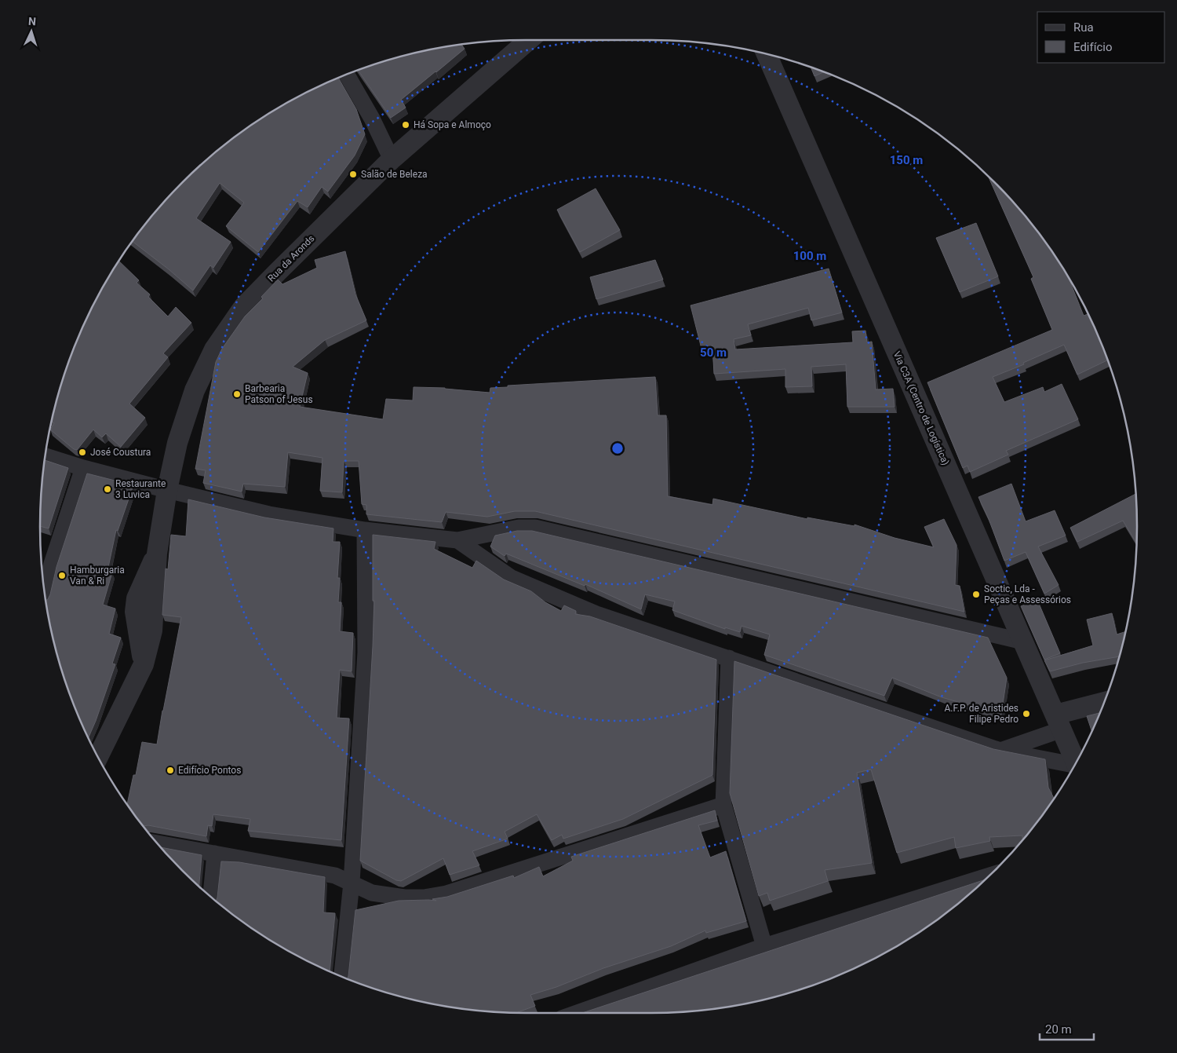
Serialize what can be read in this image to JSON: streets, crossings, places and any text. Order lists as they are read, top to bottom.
{
  "streets": {
    "street": ["Rua da Aronds", "Via C3A (Centro de Logística)"]
  },
  "places": [
    "Há Sopa e Almoço",
    "Salão de Beleza",
    "Barbearia Patson of Jesus",
    "José Coustura",
    "Restaurante 3 Luvica",
    "Hamburgaria Van & Ri",
    "Soctic, Lda - Peças e Assessórios",
    "A.F.P. de Aristides Filipe Pedro",
    "Edifício Pontos"
  ],
  "legend": ["Rua", "Edifício"],
  "scale_bar": "20 m",
  "north": "top",
  "rings": ["150 m", "100 m", "50 m"]
}
